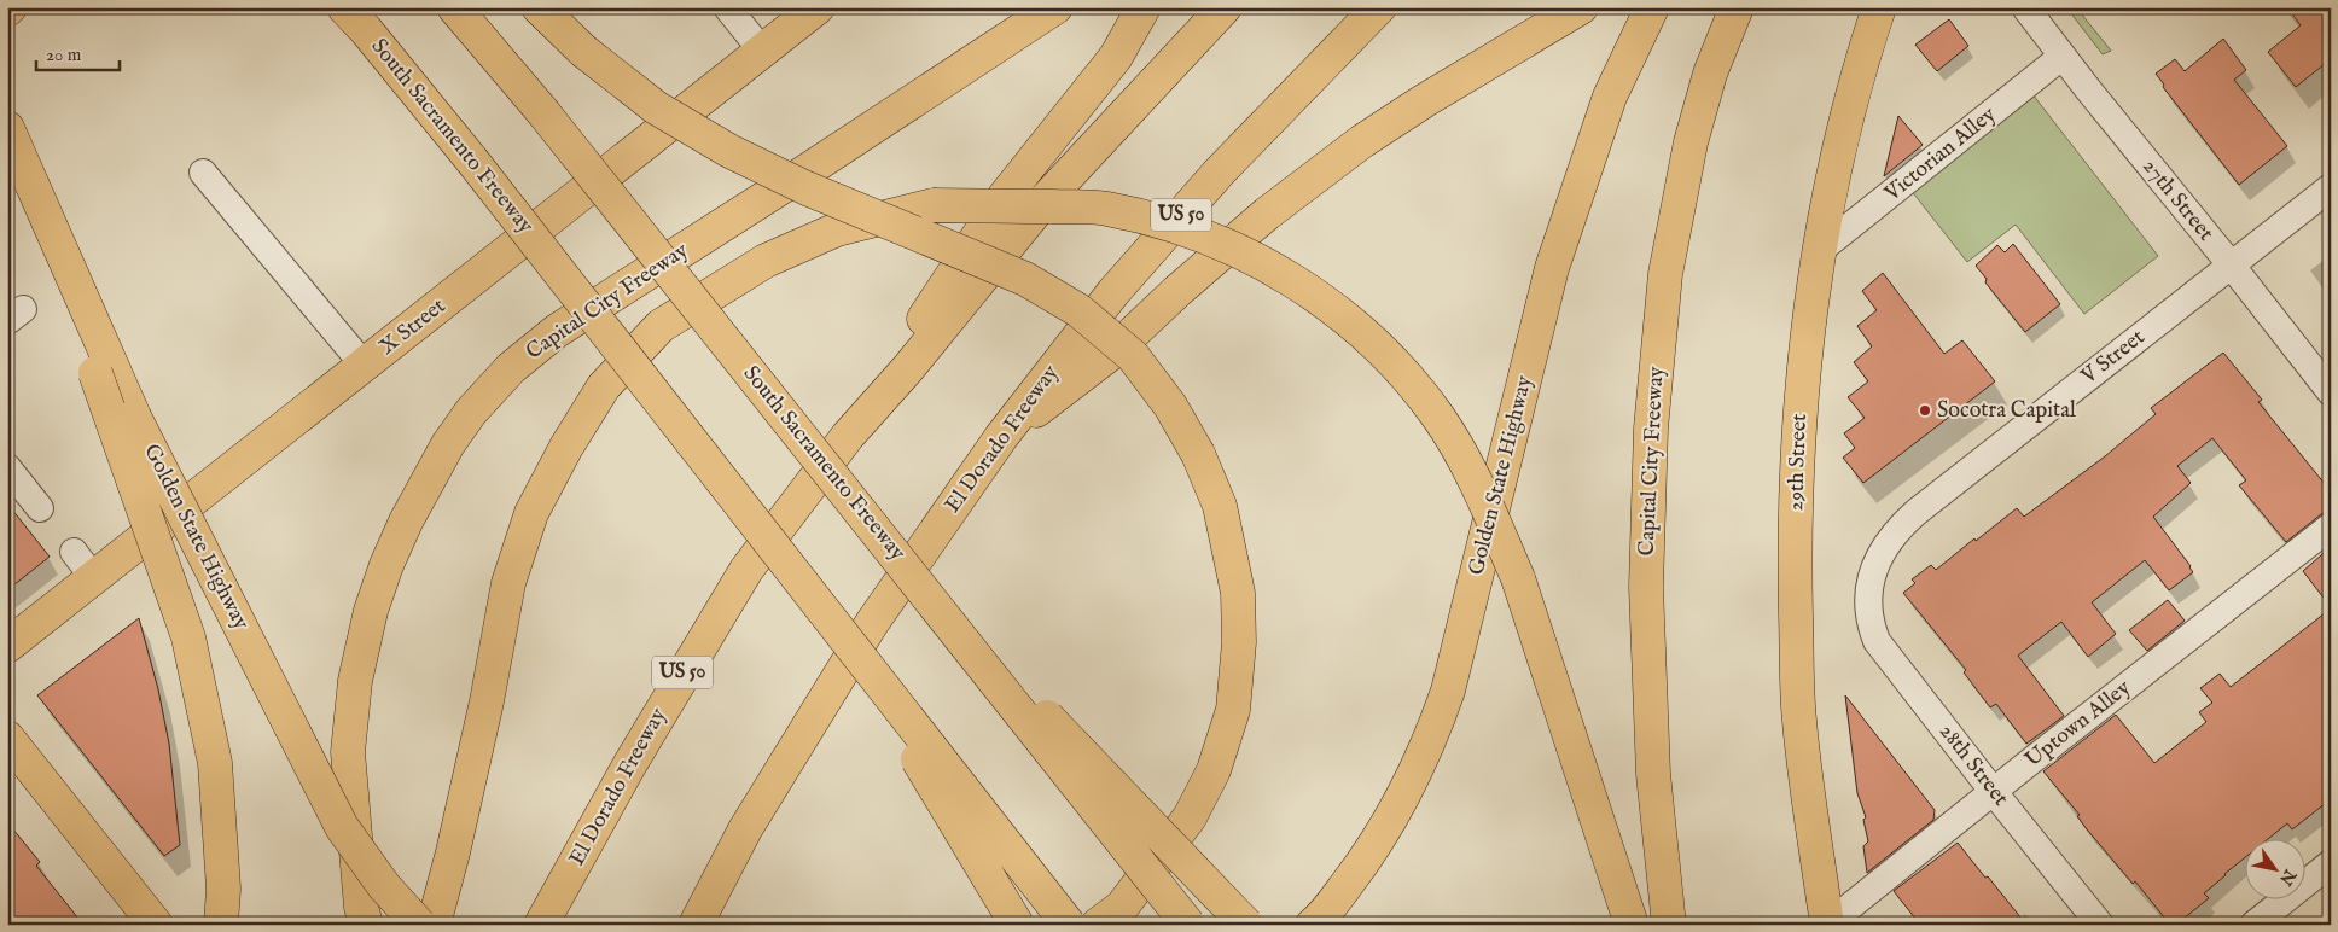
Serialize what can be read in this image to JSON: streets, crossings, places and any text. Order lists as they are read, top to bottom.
{
  "streets": {
    "main road": [
      "South Sacramento Freeway",
      "US 50",
      "Capital City Freeway",
      "X Street",
      "El Dorado Freeway",
      "29th Street",
      "Golden State Highway"
    ],
    "street": [
      "Victorian Alley",
      "27th Street",
      "V Street",
      "Uptown Alley",
      "28th Street"
    ]
  },
  "crossings": [
    ["Victorian Alley", "27th Street"],
    ["Victorian Alley", "29th Street"],
    ["27th Street", "V Street"],
    ["V Street", "28th Street"],
    ["29th Street", "Uptown Alley"],
    ["Uptown Alley", "28th Street"]
  ],
  "places": ["Socotra Capital"],
  "scale_bar": "20 m",
  "north": "bottom right"
}
